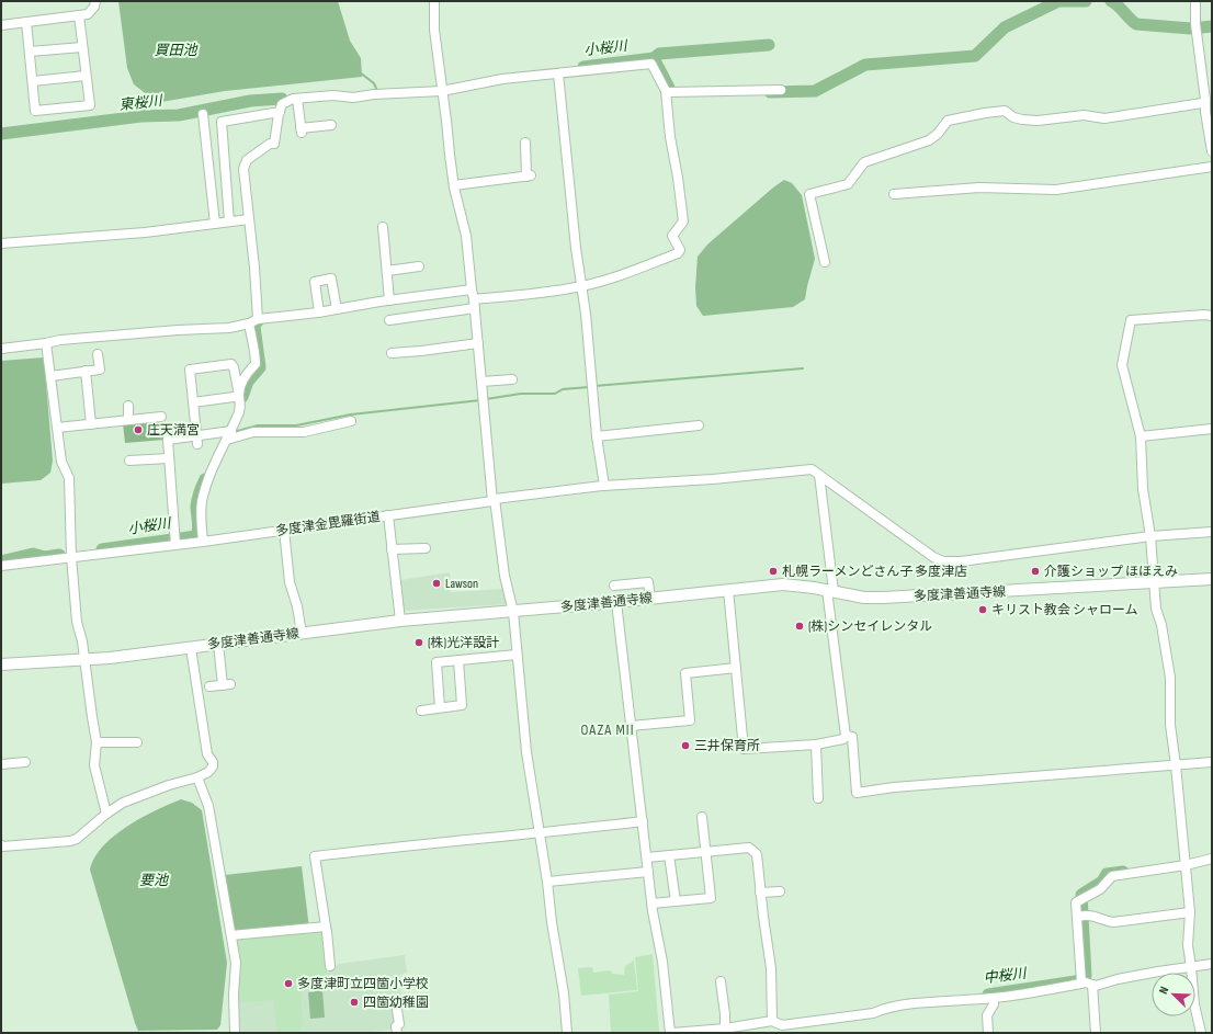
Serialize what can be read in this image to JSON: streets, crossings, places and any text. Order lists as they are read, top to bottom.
{
  "streets": {
    "main road": ["多度津善通寺線"],
    "street": ["多度津金毘羅街道"]
  },
  "districts": ["OAZA MII"],
  "water": [
    "小桜川",
    "買田池",
    "東桜川",
    "要池",
    "中桜川"
  ],
  "places": [
    "庄天満宮",
    "札幌ラーメンどさん子 多度津店",
    "介護ショップ ほほえみ",
    "Lawson",
    "キリスト教会 シャローム",
    "(株)シンセイレンタル",
    "(株)光洋設計",
    "三井保育所",
    "多度津町立四箇小学校",
    "四箇幼稚園"
  ],
  "north": "top left"
}
